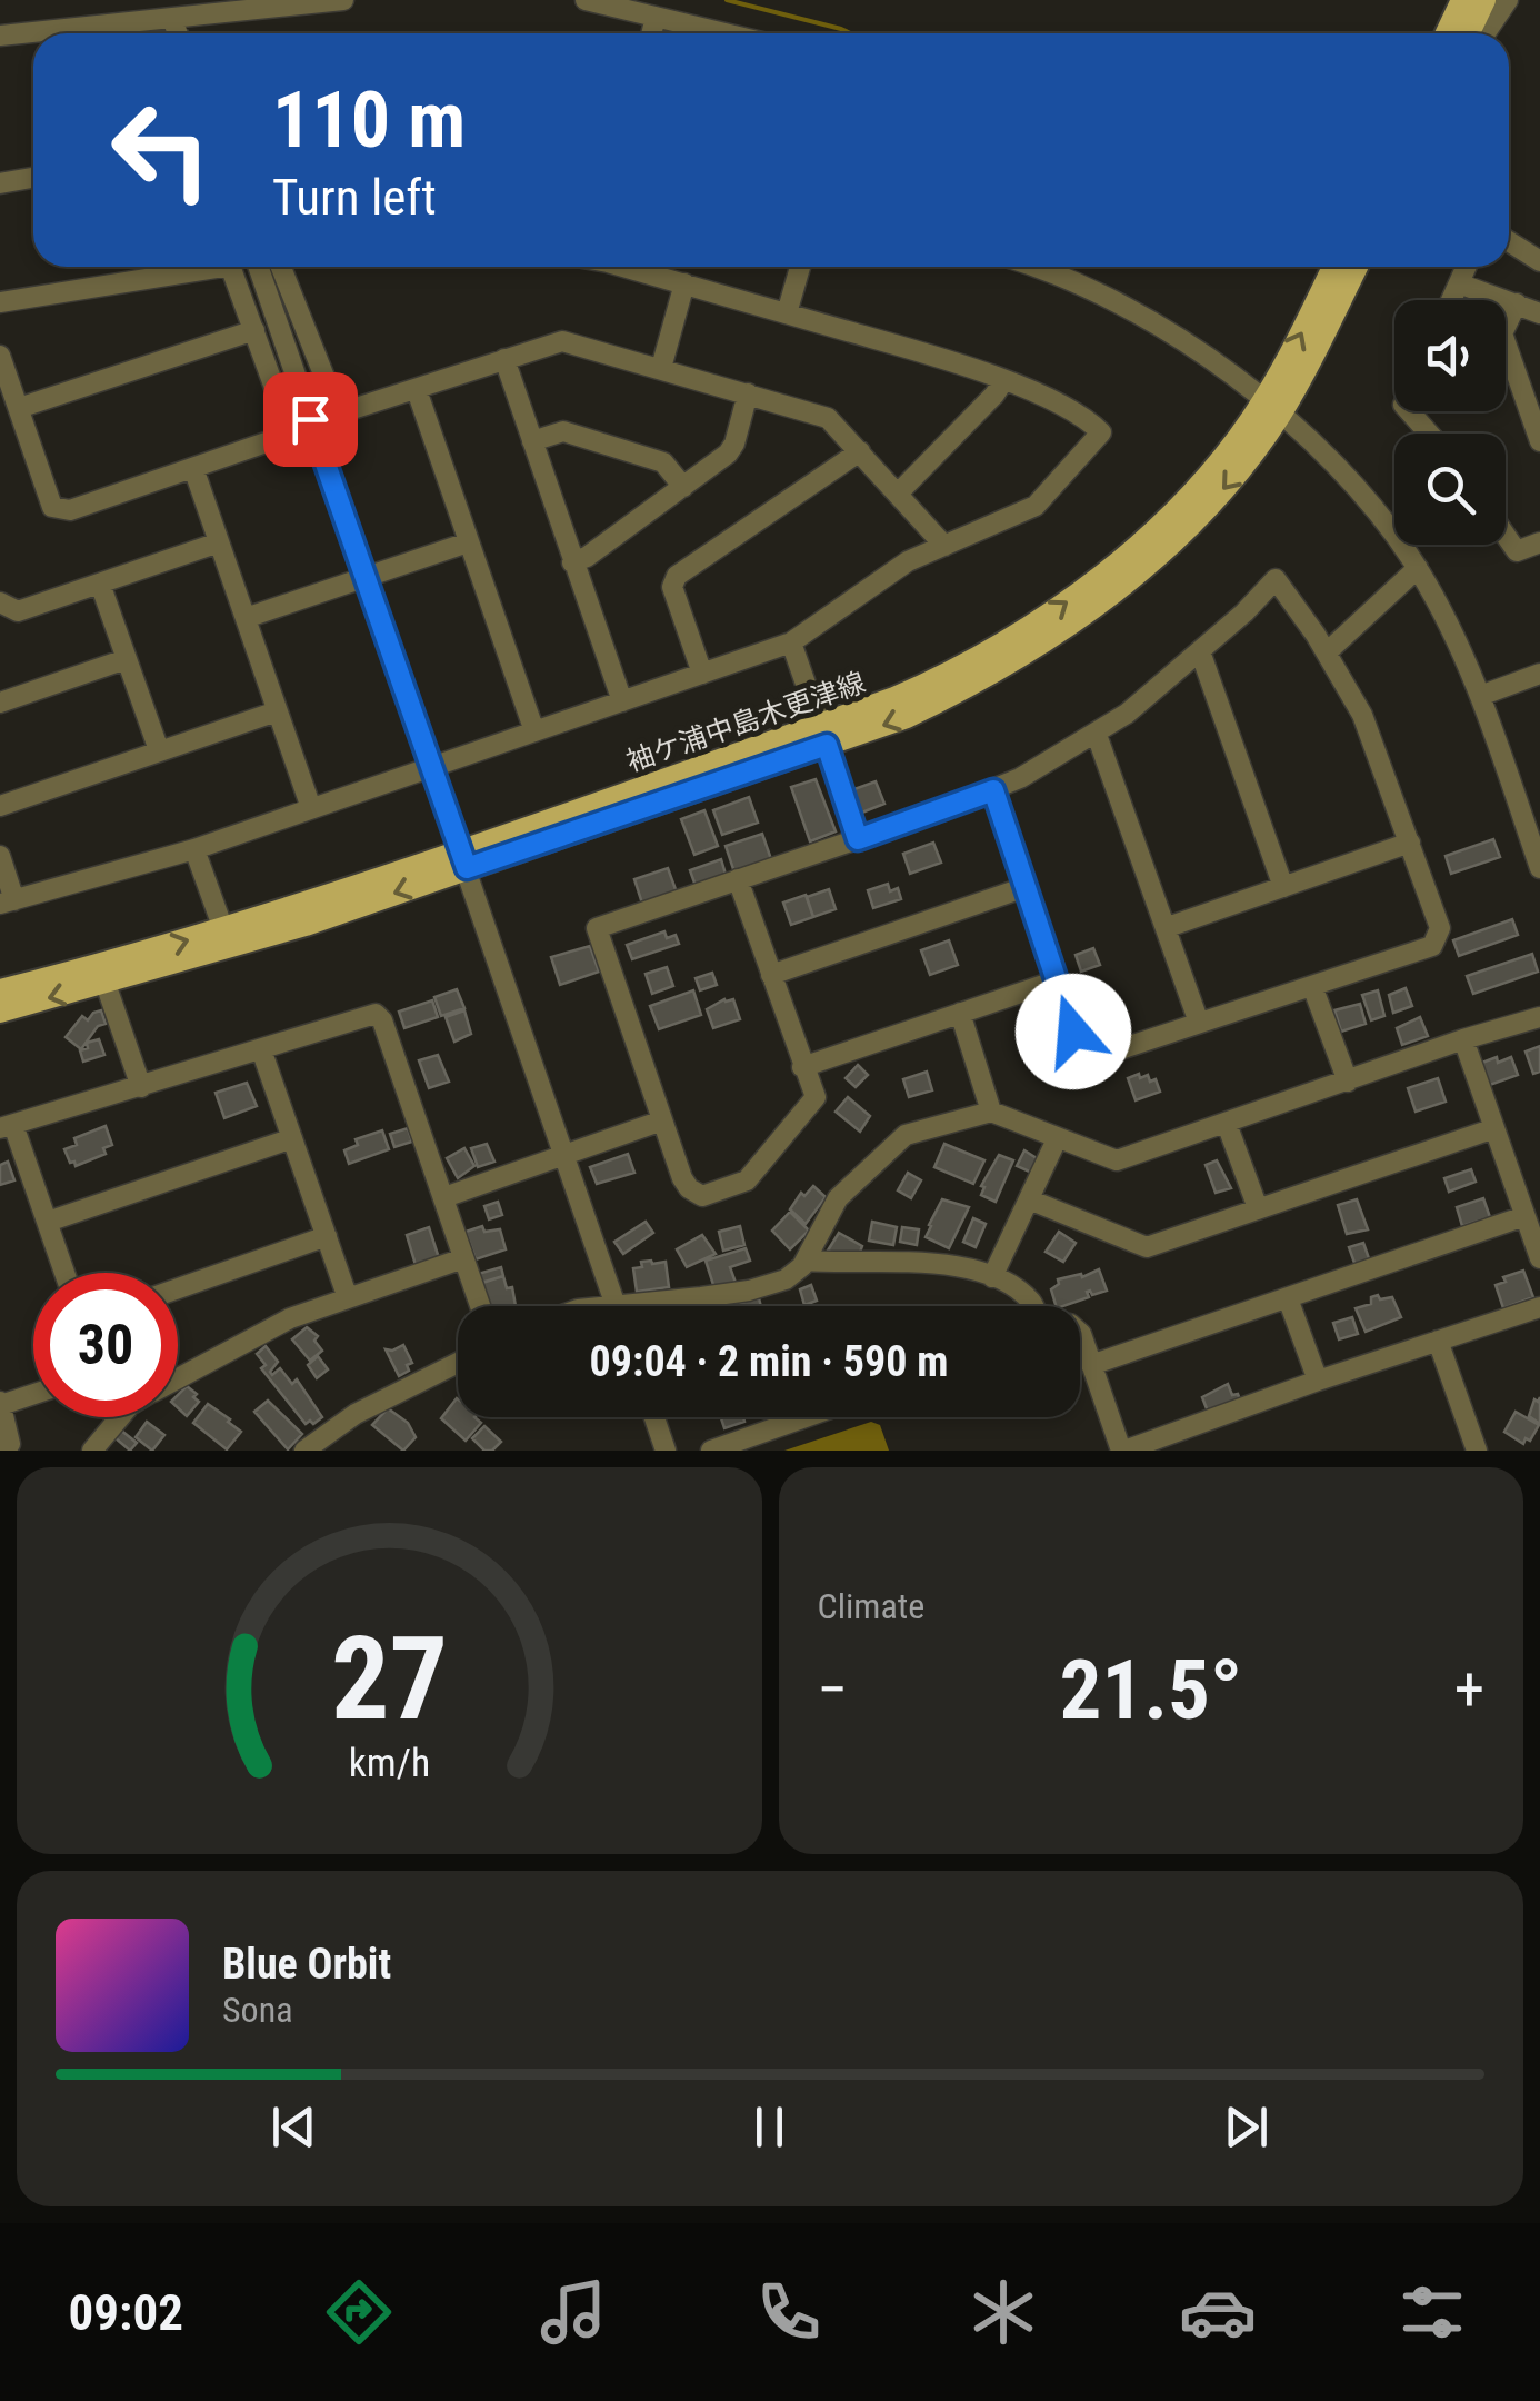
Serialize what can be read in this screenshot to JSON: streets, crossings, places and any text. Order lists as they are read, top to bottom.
{
  "streets": {
    "main road": ["袖ケ浦中島木更津線"]
  },
  "page": {
    "turn": ["110 m", "Turn left"],
    "limit": "30",
    "trip": "09:04 · 2 min · 590 m",
    "tile": "Climate",
    "heat": ["−", "21.5°", "+"],
    "song": ["Blue Orbit", "Sona"],
    "tabs": "09:02",
    "gauge": ["27", "km/h"]
  }
}
